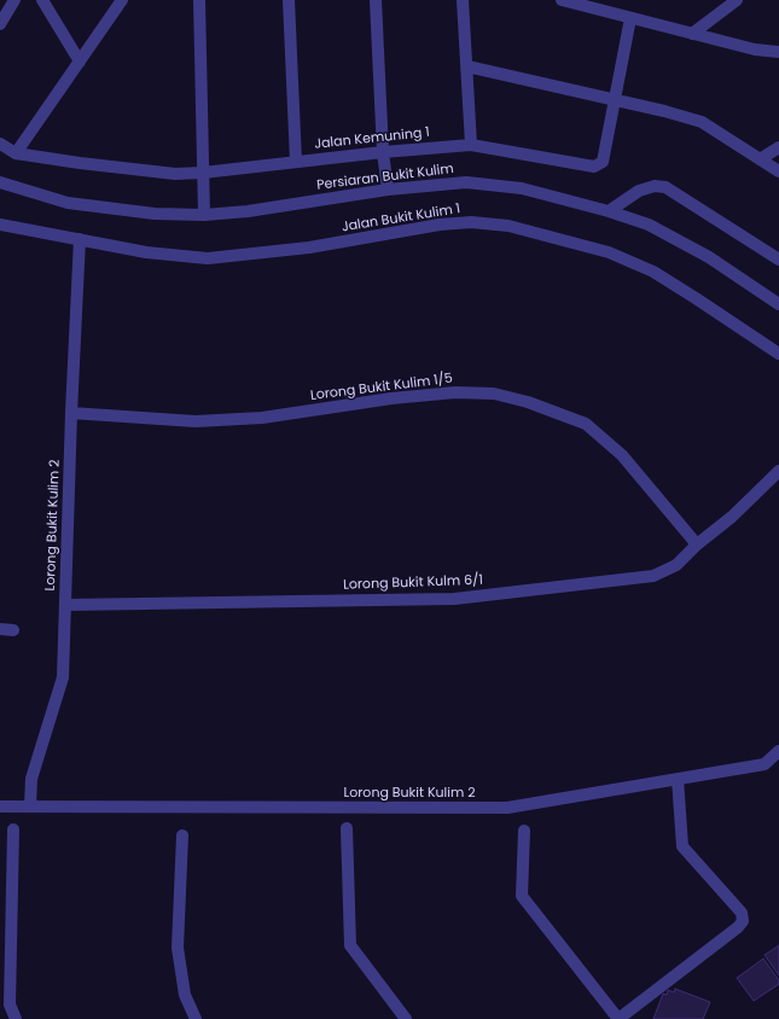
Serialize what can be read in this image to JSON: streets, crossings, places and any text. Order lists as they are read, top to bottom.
{
  "streets": {
    "street": [
      "Jalan Kemuning 1",
      "Persiaran Bukit Kulim",
      "Jalan Bukit Kulim 1",
      "Lorong Bukit Kulim 1/5",
      "Lorong Bukit Kulim 2",
      "Lorong Bukit Kulm 6/1"
    ]
  },
  "crossings": [
    ["Jalan Bukit Kulim 1", "Lorong Bukit Kulim 2"],
    ["Lorong Bukit Kulim 1/5", "Lorong Bukit Kulim 2"],
    ["Lorong Bukit Kulim 1/5", "Lorong Bukit Kulm 6/1"],
    ["Lorong Bukit Kulim 2", "Lorong Bukit Kulm 6/1"]
  ]
}
